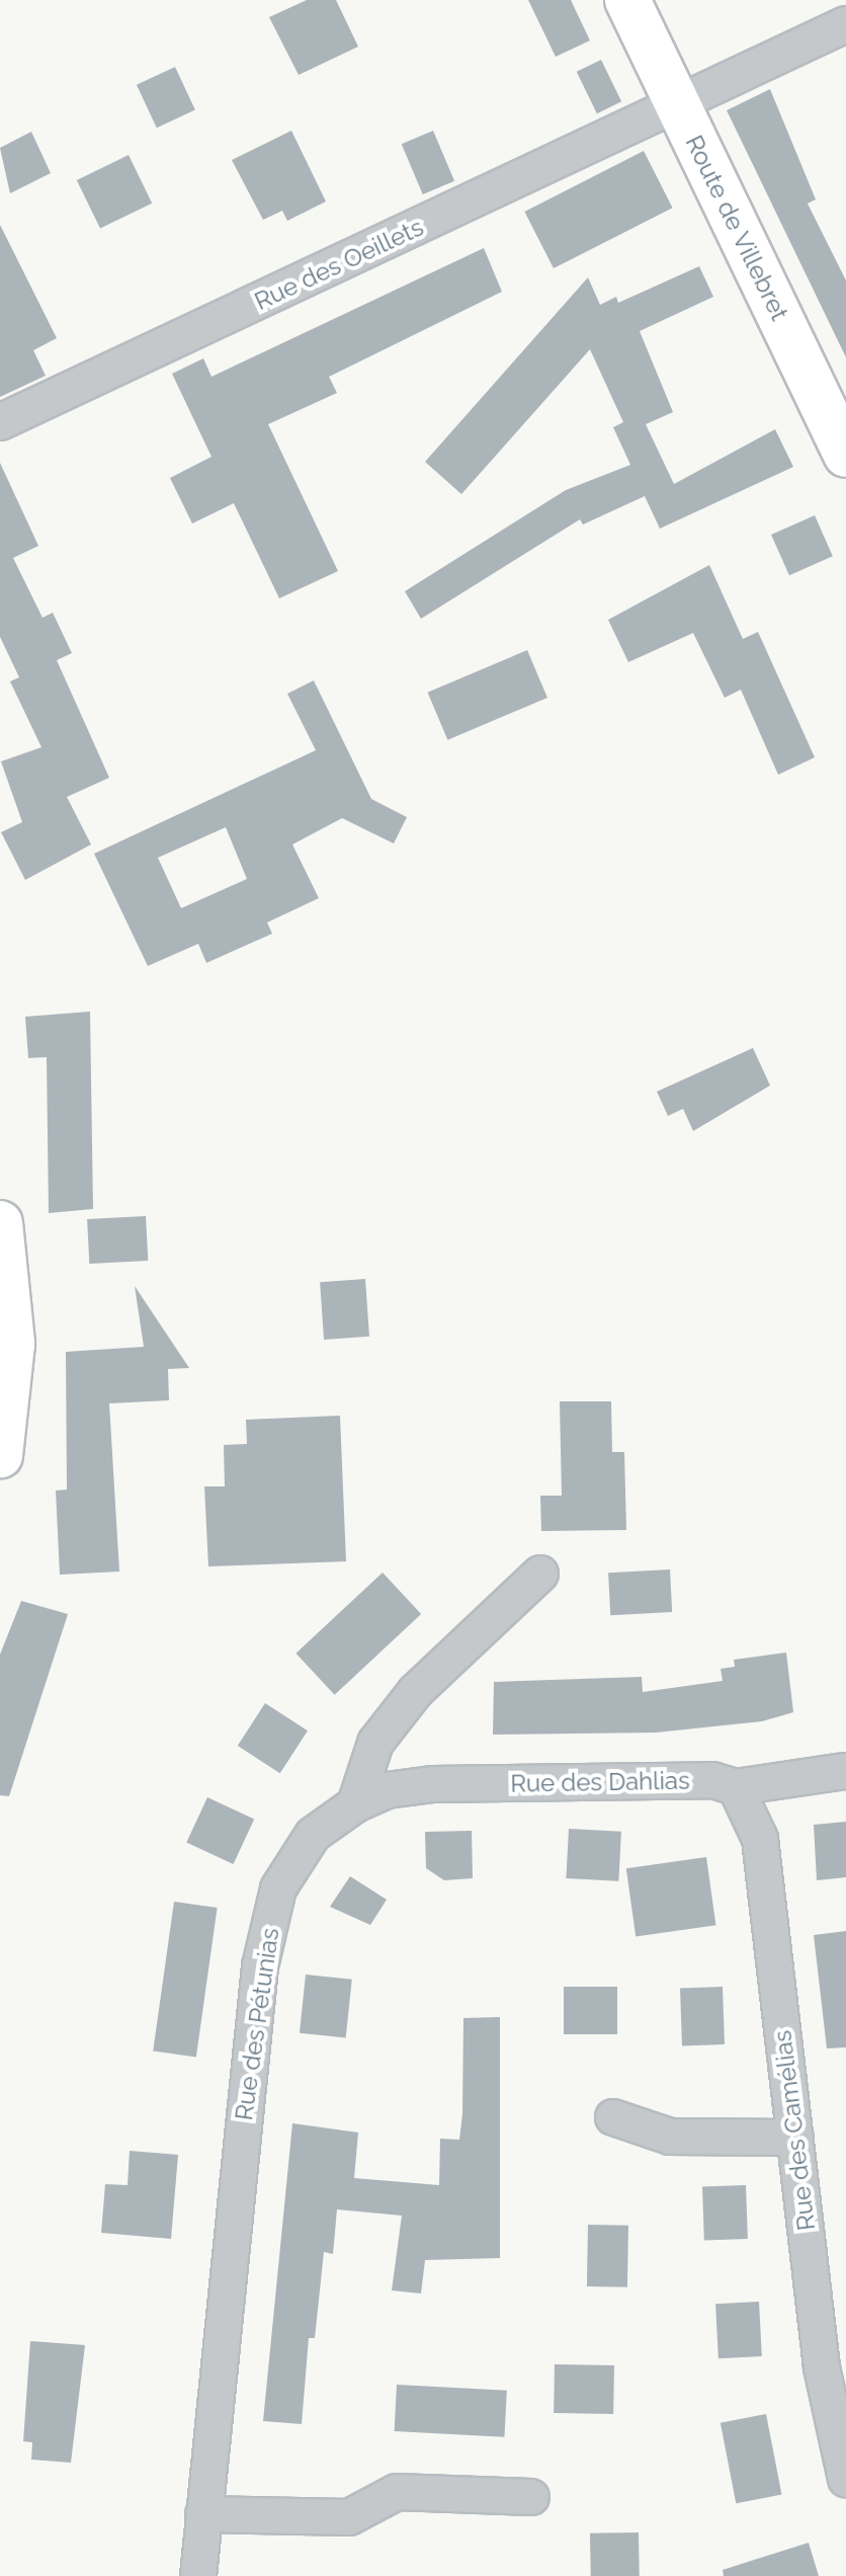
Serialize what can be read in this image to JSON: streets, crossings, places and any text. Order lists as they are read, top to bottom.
{
  "streets": {
    "main road": ["Route de Villebret"],
    "street": [
      "Rue des Oeillets",
      "Rue des Dahlias",
      "Rue des Pétunias",
      "Rue des Camélias"
    ]
  },
  "crossings": [
    ["Route de Villebret", "Rue des Oeillets"],
    ["Rue des Dahlias", "Rue des Pétunias"],
    ["Rue des Dahlias", "Rue des Camélias"]
  ]
}
